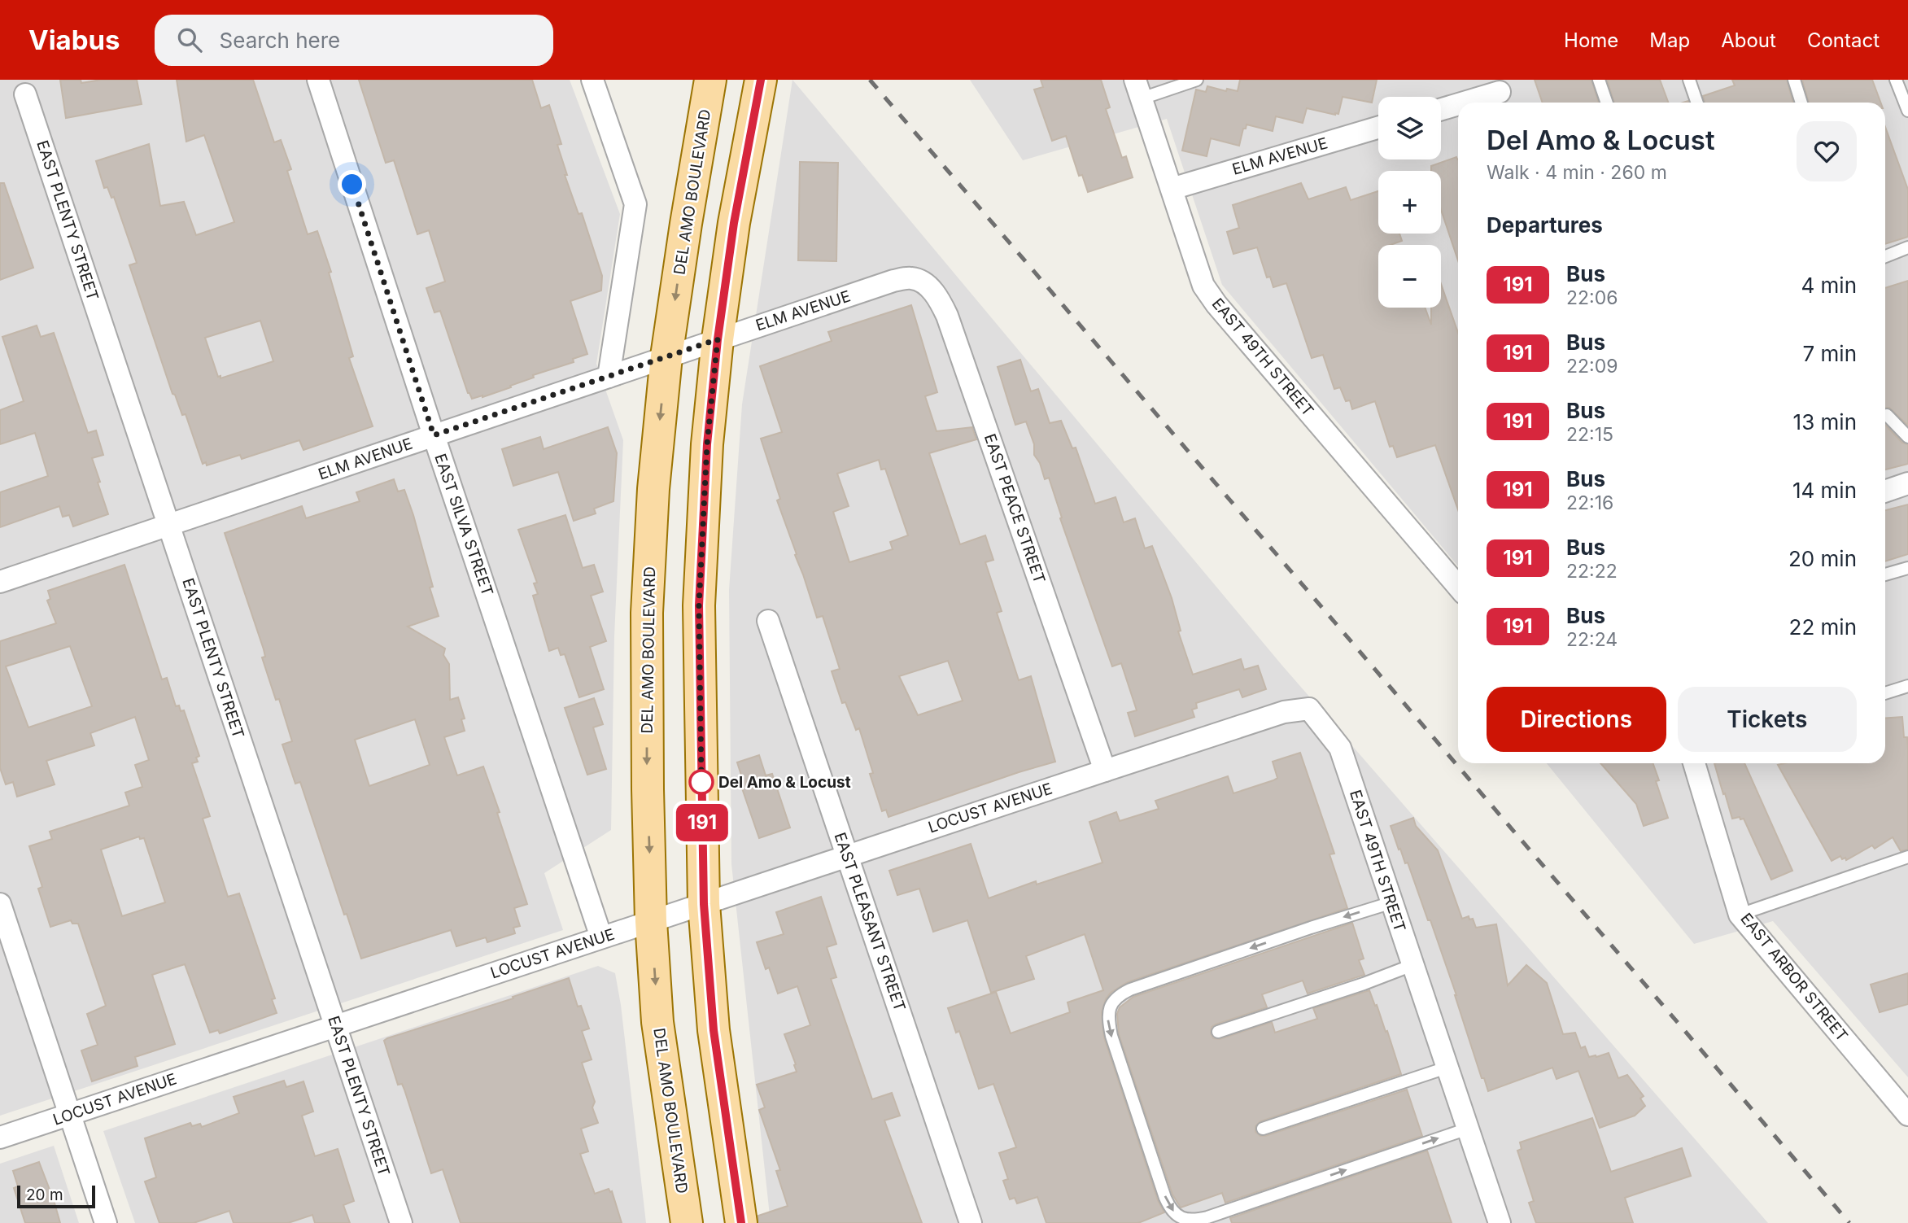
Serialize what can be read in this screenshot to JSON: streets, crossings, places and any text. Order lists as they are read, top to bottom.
{
  "streets": {
    "main road": ["DEL AMO BOULEVARD"],
    "street": [
      "ELM AVENUE",
      "EAST PLENTY STREET",
      "EAST 49TH STREET",
      "EAST PEACE STREET",
      "EAST SILVA STREET",
      "LOCUST AVENUE",
      "EAST PLEASANT STREET",
      "EAST ARBOR STREET"
    ]
  },
  "crossings": [
    ["ELM AVENUE", "DEL AMO BOULEVARD"],
    ["ELM AVENUE", "EAST PLENTY STREET"],
    ["ELM AVENUE", "EAST 49TH STREET"],
    ["ELM AVENUE", "EAST PEACE STREET"],
    ["ELM AVENUE", "EAST SILVA STREET"],
    ["DEL AMO BOULEVARD", "LOCUST AVENUE"],
    ["EAST PLENTY STREET", "LOCUST AVENUE"],
    ["EAST 49TH STREET", "EAST PEACE STREET"],
    ["EAST 49TH STREET", "LOCUST AVENUE"],
    ["EAST PEACE STREET", "LOCUST AVENUE"],
    ["EAST SILVA STREET", "LOCUST AVENUE"],
    ["LOCUST AVENUE", "EAST PLEASANT STREET"]
  ],
  "places": ["Del Amo & Locust"],
  "lines": ["bus line 191"],
  "scale_bar": "20 m",
  "page": {
    "header": "Viabus",
    "search": "Search here",
    "nav": [
      "Home",
      "Map",
      "About",
      "Contact"
    ],
    "on_map": "191",
    "map_buttons": ["+", "−"],
    "heading": [
      ["Del Amo & Locust", "Walk · 4 min · 260 m"],
      "Departures"
    ],
    "list": [
      {
        "mark": "191",
        "name": "Bus",
        "note": "22:06",
        "value": "4 min"
      },
      {
        "mark": "191",
        "name": "Bus",
        "note": "22:09",
        "value": "7 min"
      },
      {
        "mark": "191",
        "name": "Bus",
        "note": "22:15",
        "value": "13 min"
      },
      {
        "mark": "191",
        "name": "Bus",
        "note": "22:16",
        "value": "14 min"
      },
      {
        "mark": "191",
        "name": "Bus",
        "note": "22:22",
        "value": "20 min"
      },
      {
        "mark": "191",
        "name": "Bus",
        "note": "22:24",
        "value": "22 min"
      }
    ],
    "buttons": ["Directions", "Tickets"],
    "scale": "20 m"
  }
}
